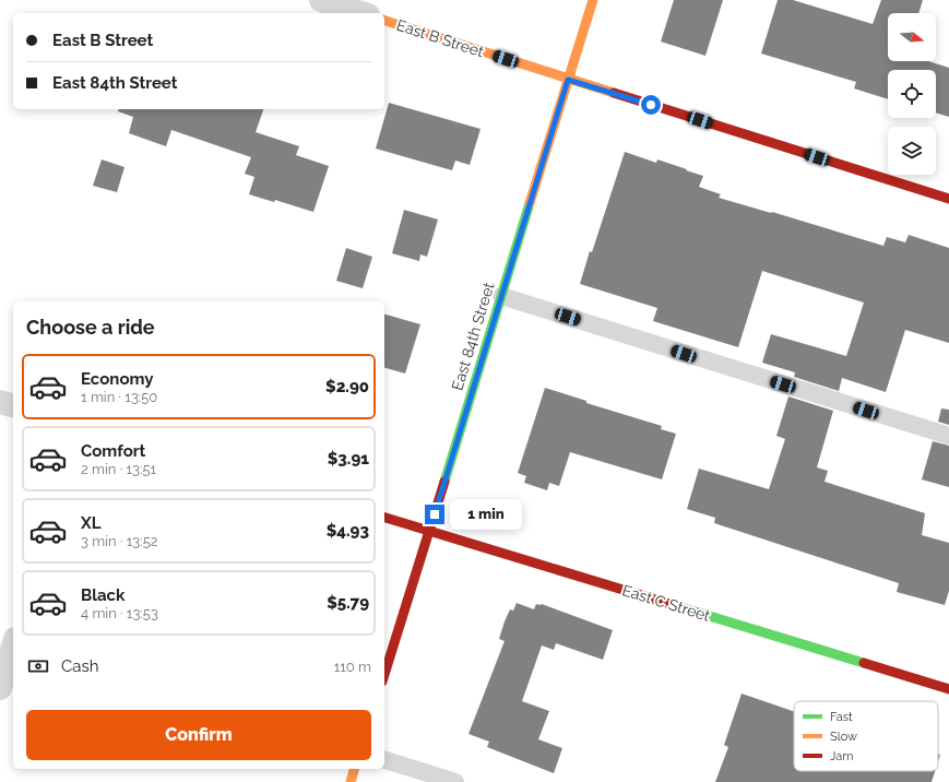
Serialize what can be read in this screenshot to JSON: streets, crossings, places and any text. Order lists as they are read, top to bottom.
{
  "streets": {
    "street": ["East B Street", "East 84th Street", "East C Street"]
  },
  "crossings": [
    ["East B Street", "East 84th Street"],
    ["East 84th Street", "East C Street"]
  ],
  "legend": ["Fast", "Slow", "Jam"],
  "north": "right",
  "page": {
    "banner": ["East B Street", "East 84th Street"],
    "heading": "Choose a ride",
    "list": [
      {
        "name": "Economy",
        "note": "1 min · 13:50",
        "value": "$2.90"
      },
      {
        "name": "Comfort",
        "note": "2 min · 13:51",
        "value": "$3.91"
      },
      {
        "name": "XL",
        "note": "3 min · 13:52",
        "value": "$4.93"
      },
      {
        "name": "Black",
        "note": "4 min · 13:53",
        "value": "$5.79"
      }
    ],
    "bubble": "1 min",
    "pay": ["Cash", "110 m"],
    "buttons": "Confirm"
  }
}
